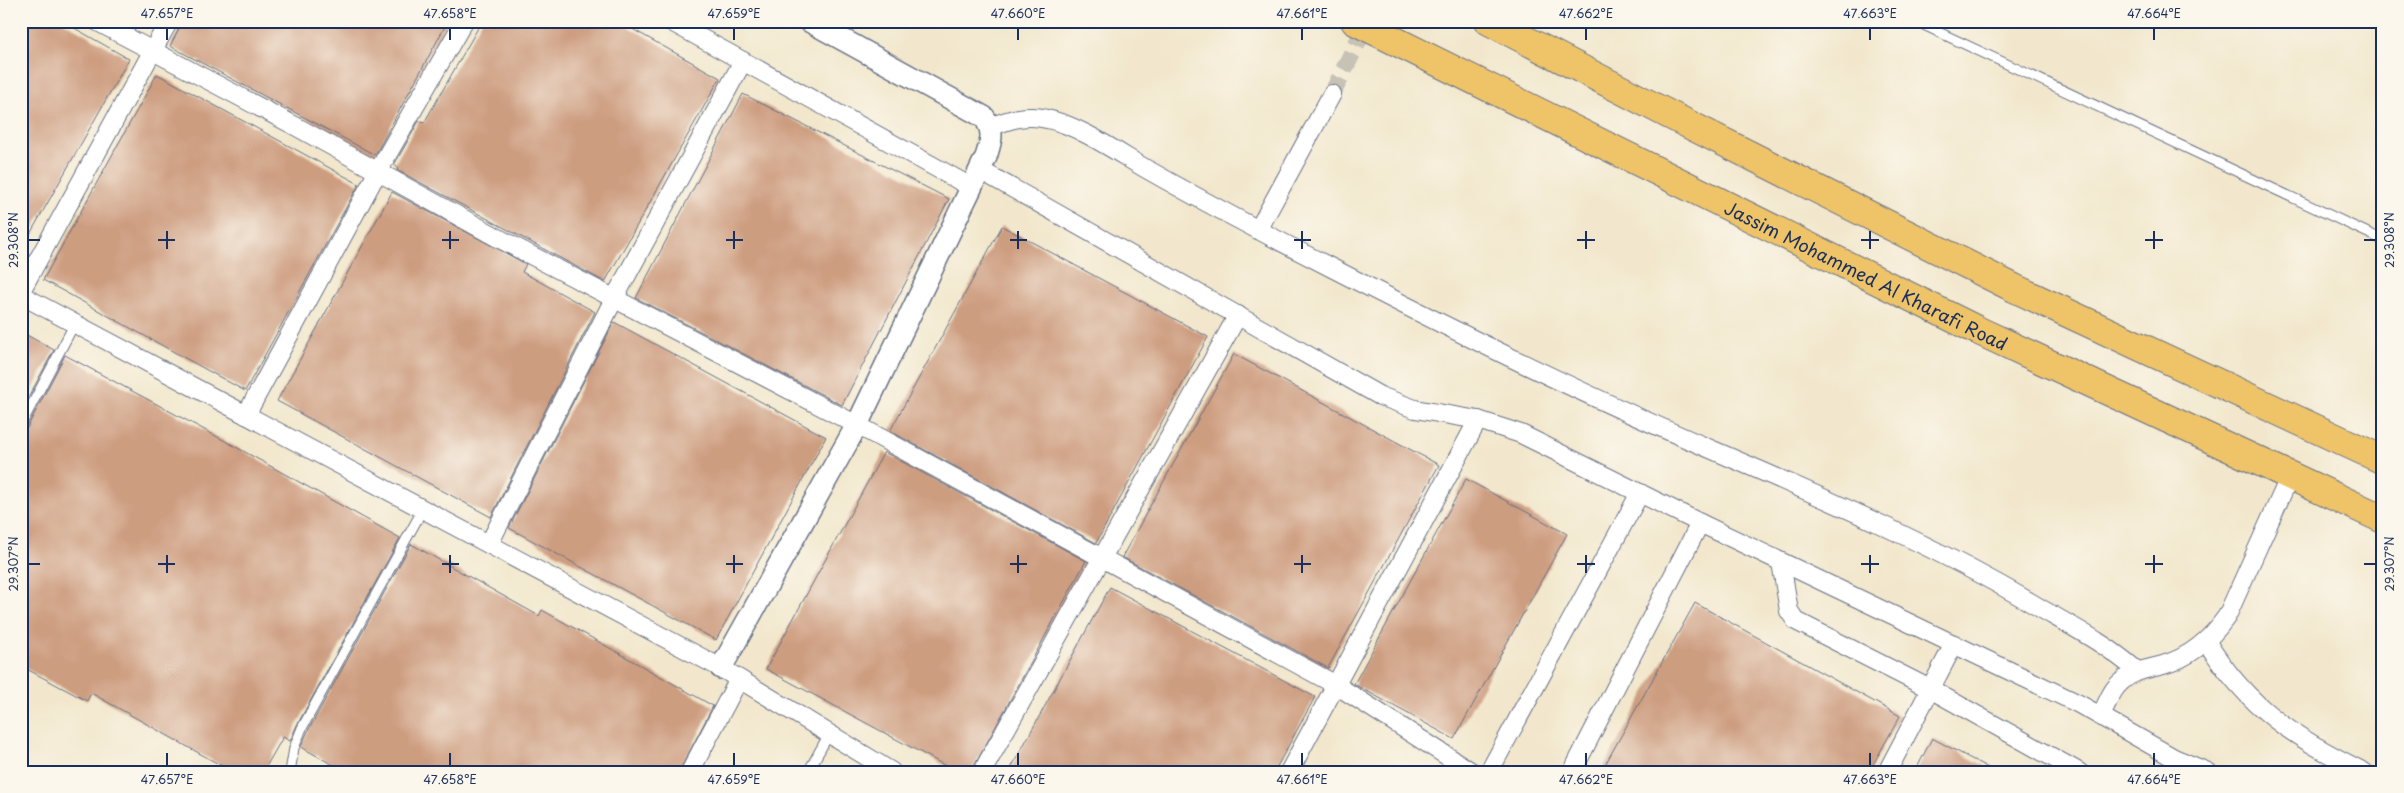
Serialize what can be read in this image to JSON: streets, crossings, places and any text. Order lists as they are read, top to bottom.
{
  "streets": {
    "highway": ["Jassim Mohammed Al Kharafi Road"]
  },
  "coordinates": [
    "47.657°E",
    "47.658°E",
    "47.659°E",
    "47.660°E",
    "47.661°E",
    "47.662°E",
    "47.663°E",
    "47.664°E",
    "29.308°N",
    "29.307°N"
  ]
}
